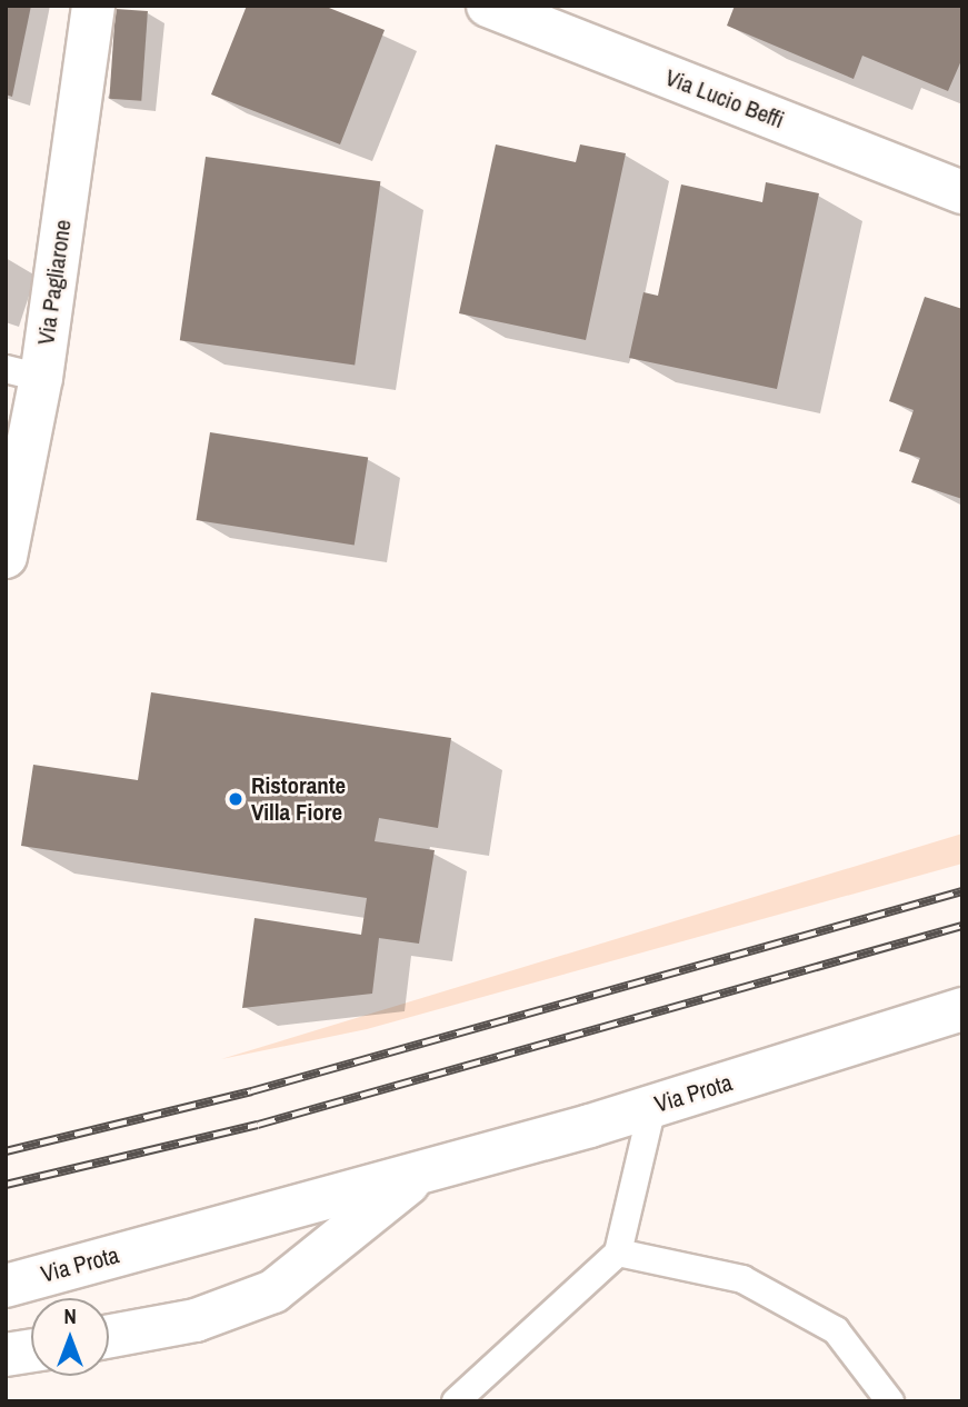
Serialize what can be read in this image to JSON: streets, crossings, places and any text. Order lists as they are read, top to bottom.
{
  "streets": {
    "street": ["Via Lucio Beffi", "Via Pagliarone", "Via Prota"]
  },
  "places": ["Ristorante Villa Fiore"],
  "north": "top"
}
